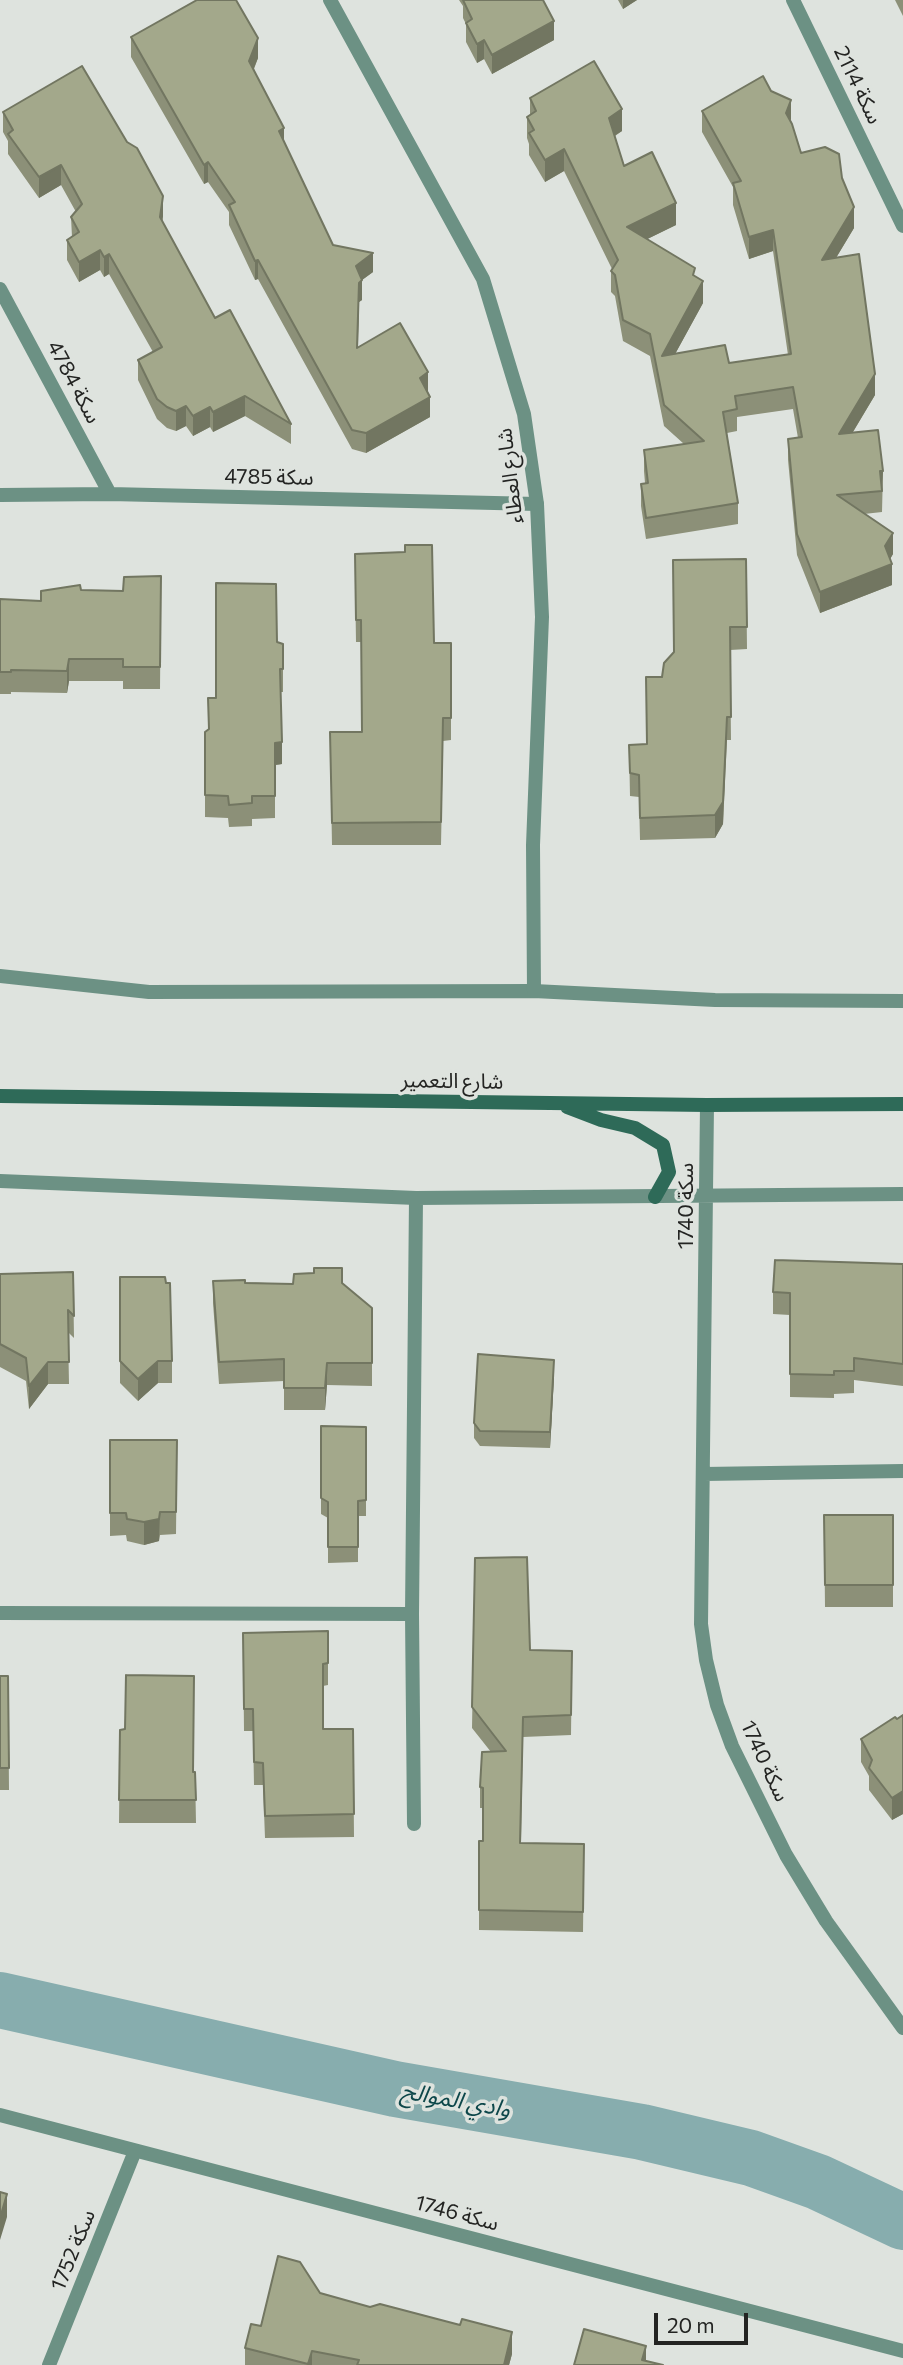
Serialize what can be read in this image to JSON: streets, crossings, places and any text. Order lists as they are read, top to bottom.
{
  "streets": {
    "main road": ["شارع التعمير"],
    "street": [
      "سكة 2114",
      "سكة 4784",
      "شارع العطاء",
      "سكة 4785",
      "سكة 1740",
      "سكة 1746",
      "سكة 1752"
    ]
  },
  "crossings": [
    ["سكة 4784", "سكة 4785"],
    ["شارع العطاء", "سكة 4785"],
    ["شارع التعمير", "سكة 1740"],
    ["سكة 1746", "سكة 1752"]
  ],
  "water": ["وادي الموالح"],
  "scale_bar": "20 m"
}
